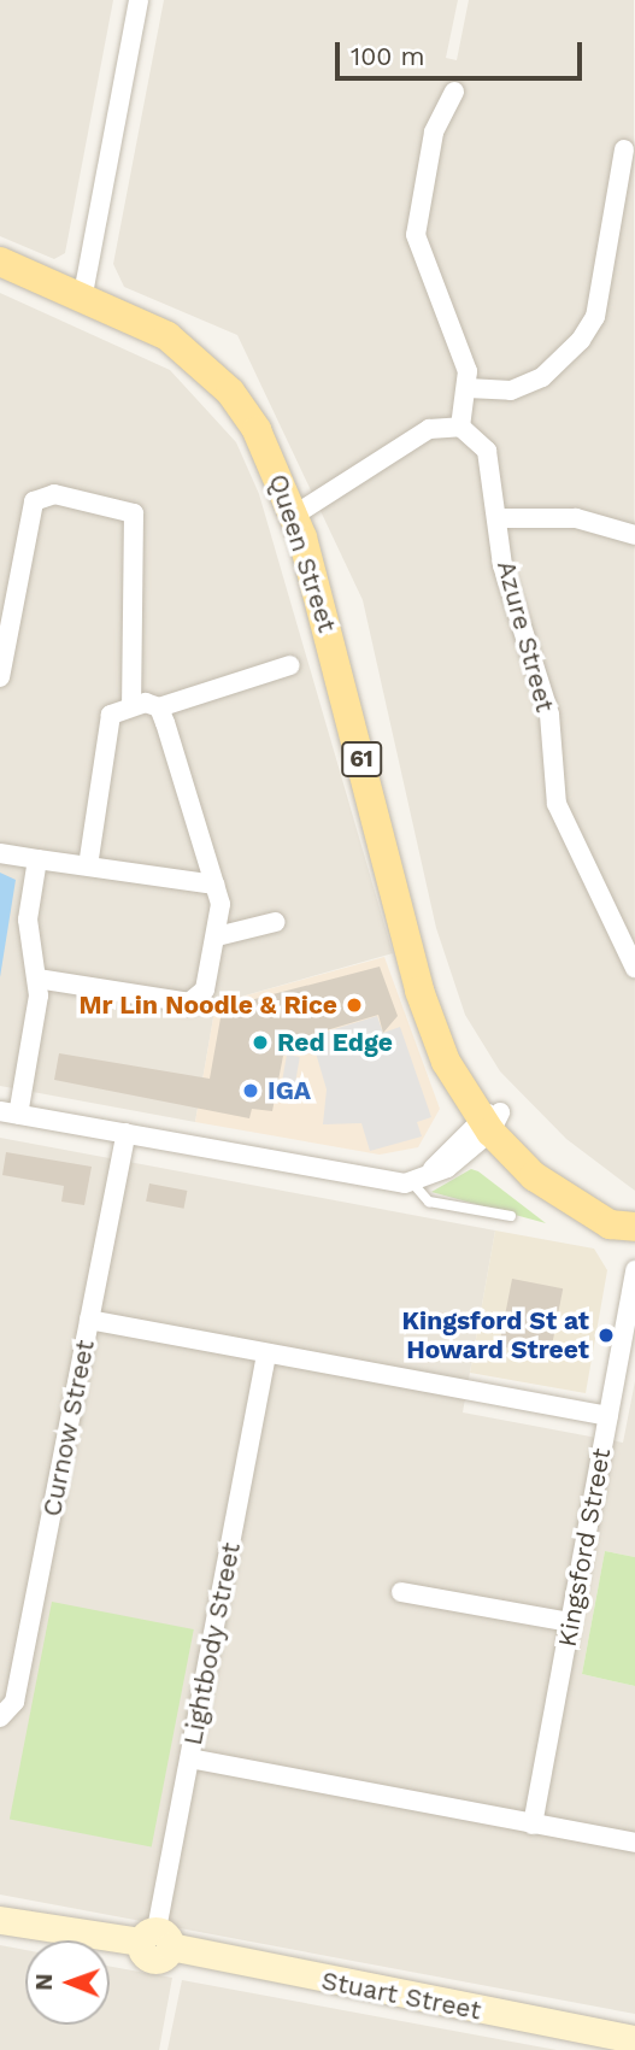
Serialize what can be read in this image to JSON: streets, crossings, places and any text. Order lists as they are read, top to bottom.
{
  "streets": {
    "main road": ["Queen Street", "61"],
    "street": [
      "Azure Street",
      "Curnow Street",
      "Kingsford Street",
      "Lightbody Street",
      "Stuart Street"
    ]
  },
  "crossings": [
    ["Lightbody Street", "Stuart Street"]
  ],
  "places": [
    "Mr Lin Noodle & Rice",
    "Red Edge",
    "IGA",
    "Kingsford St at Howard Street"
  ],
  "scale_bar": "100 m",
  "north": "left"
}
